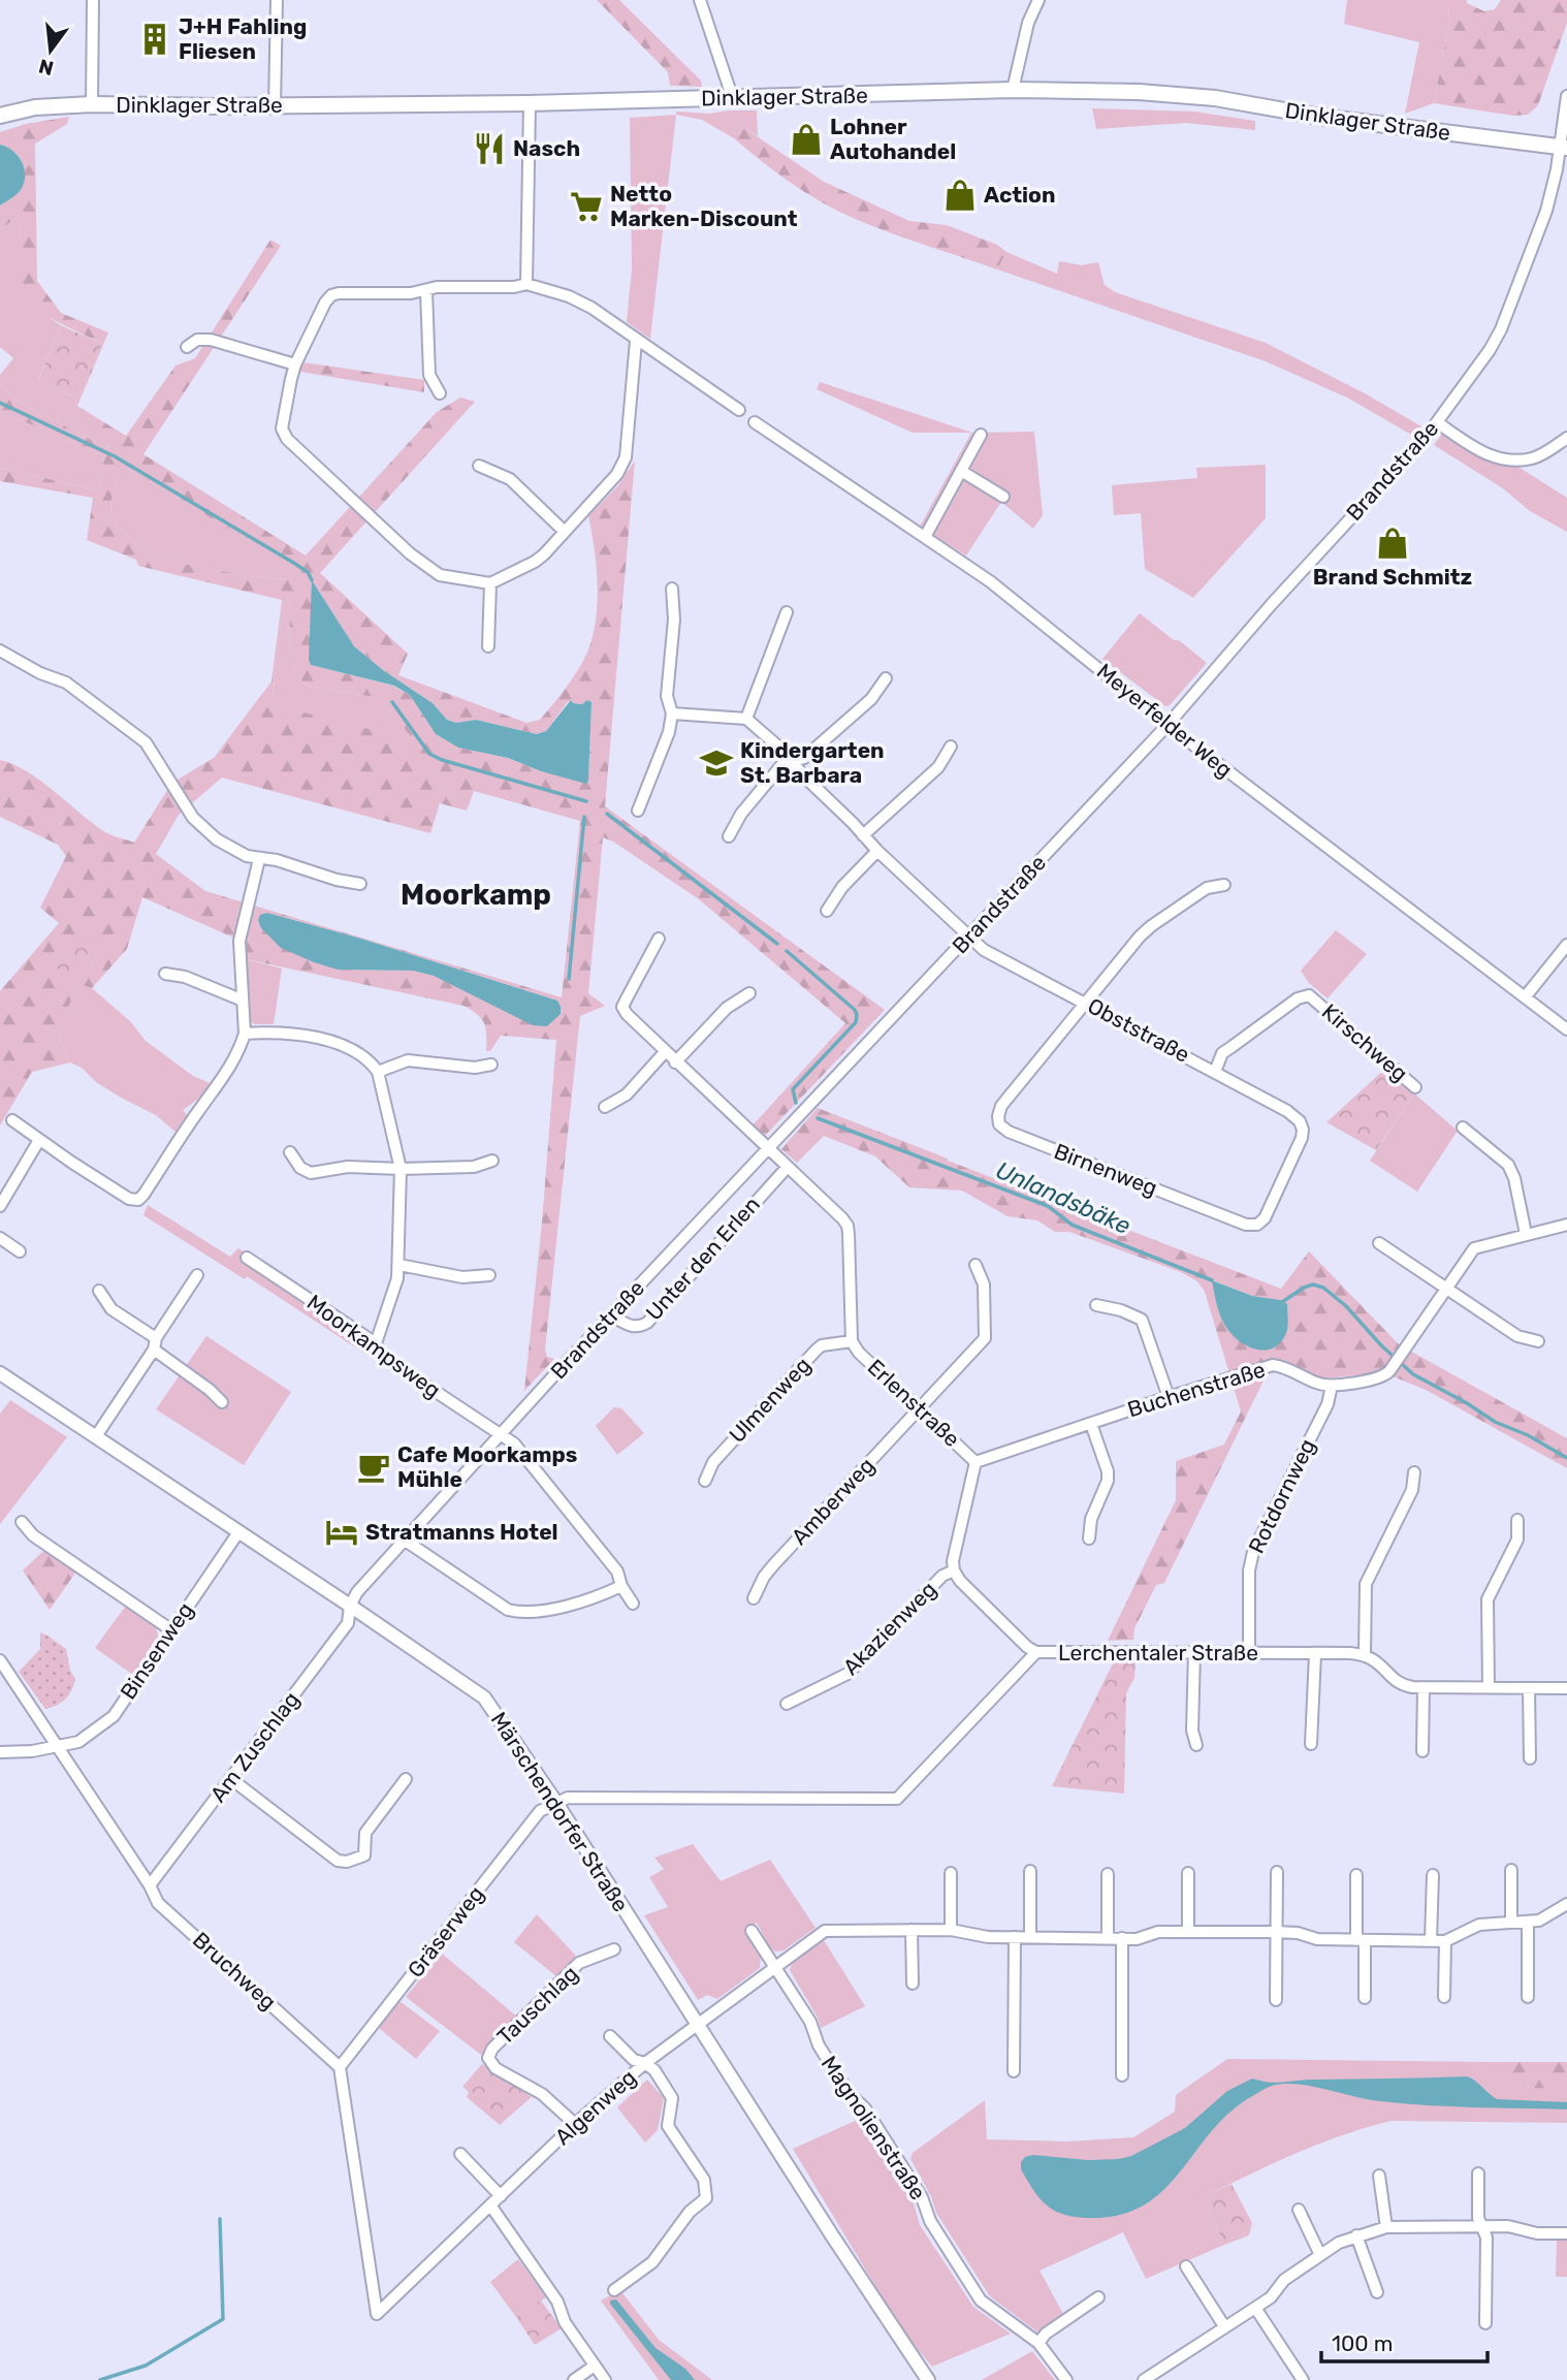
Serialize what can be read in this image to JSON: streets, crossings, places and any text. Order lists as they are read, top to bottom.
{
  "streets": {
    "main road": ["Dinklager Straße"],
    "street": [
      "Brandstraße",
      "Meyerfelder Weg",
      "Obststraße",
      "Kirschweg",
      "Birnenweg",
      "Unter den Erlen",
      "Moorkampsweg",
      "Buchenstraße",
      "Ulmenweg",
      "Erlenstraße",
      "Rotdornweg",
      "Amberweg",
      "Akazienweg",
      "Binsenweg",
      "Lerchentaler Straße",
      "Am Zuschlag",
      "Märschendorfer Straße",
      "Gräserweg",
      "Bruchweg",
      "Tauschlag",
      "Algenweg",
      "Magnolienstraße"
    ]
  },
  "crossings": [
    ["Dinklager Straße", "Brandstraße"],
    ["Brandstraße", "Meyerfelder Weg"],
    ["Brandstraße", "Obststraße"],
    ["Brandstraße", "Unter den Erlen"],
    ["Brandstraße", "Moorkampsweg"],
    ["Brandstraße", "Erlenstraße"],
    ["Brandstraße", "Am Zuschlag"],
    ["Brandstraße", "Märschendorfer Straße"],
    ["Obststraße", "Kirschweg"],
    ["Obststraße", "Birnenweg"],
    ["Unter den Erlen", "Erlenstraße"],
    ["Buchenstraße", "Erlenstraße"],
    ["Buchenstraße", "Rotdornweg"],
    ["Ulmenweg", "Erlenstraße"],
    ["Erlenstraße", "Amberweg"],
    ["Erlenstraße", "Akazienweg"],
    ["Rotdornweg", "Lerchentaler Straße"],
    ["Binsenweg", "Märschendorfer Straße"],
    ["Binsenweg", "Bruchweg"],
    ["Lerchentaler Straße", "Märschendorfer Straße"],
    ["Lerchentaler Straße", "Gräserweg"],
    ["Am Zuschlag", "Märschendorfer Straße"],
    ["Am Zuschlag", "Bruchweg"],
    ["Märschendorfer Straße", "Gräserweg"],
    ["Märschendorfer Straße", "Algenweg"],
    ["Gräserweg", "Bruchweg"],
    ["Gräserweg", "Algenweg"],
    ["Bruchweg", "Algenweg"],
    ["Tauschlag", "Algenweg"],
    ["Algenweg", "Magnolienstraße"]
  ],
  "districts": ["Moorkamp"],
  "water": ["Unlandsbäke"],
  "places": {
    "building": ["J+H Fahling Fliesen"],
    "shop": ["Lohner Autohandel", "Action", "Brand Schmitz"],
    "restaurant": ["Nasch"],
    "supermarket": ["Netto Marken-Discount"],
    "school or university": ["Kindergarten St. Barbara"],
    "cafe": ["Cafe Moorkamps Mühle"],
    "hotel": ["Stratmanns Hotel"]
  },
  "scale_bar": "100 m",
  "north": "bottom"
}
